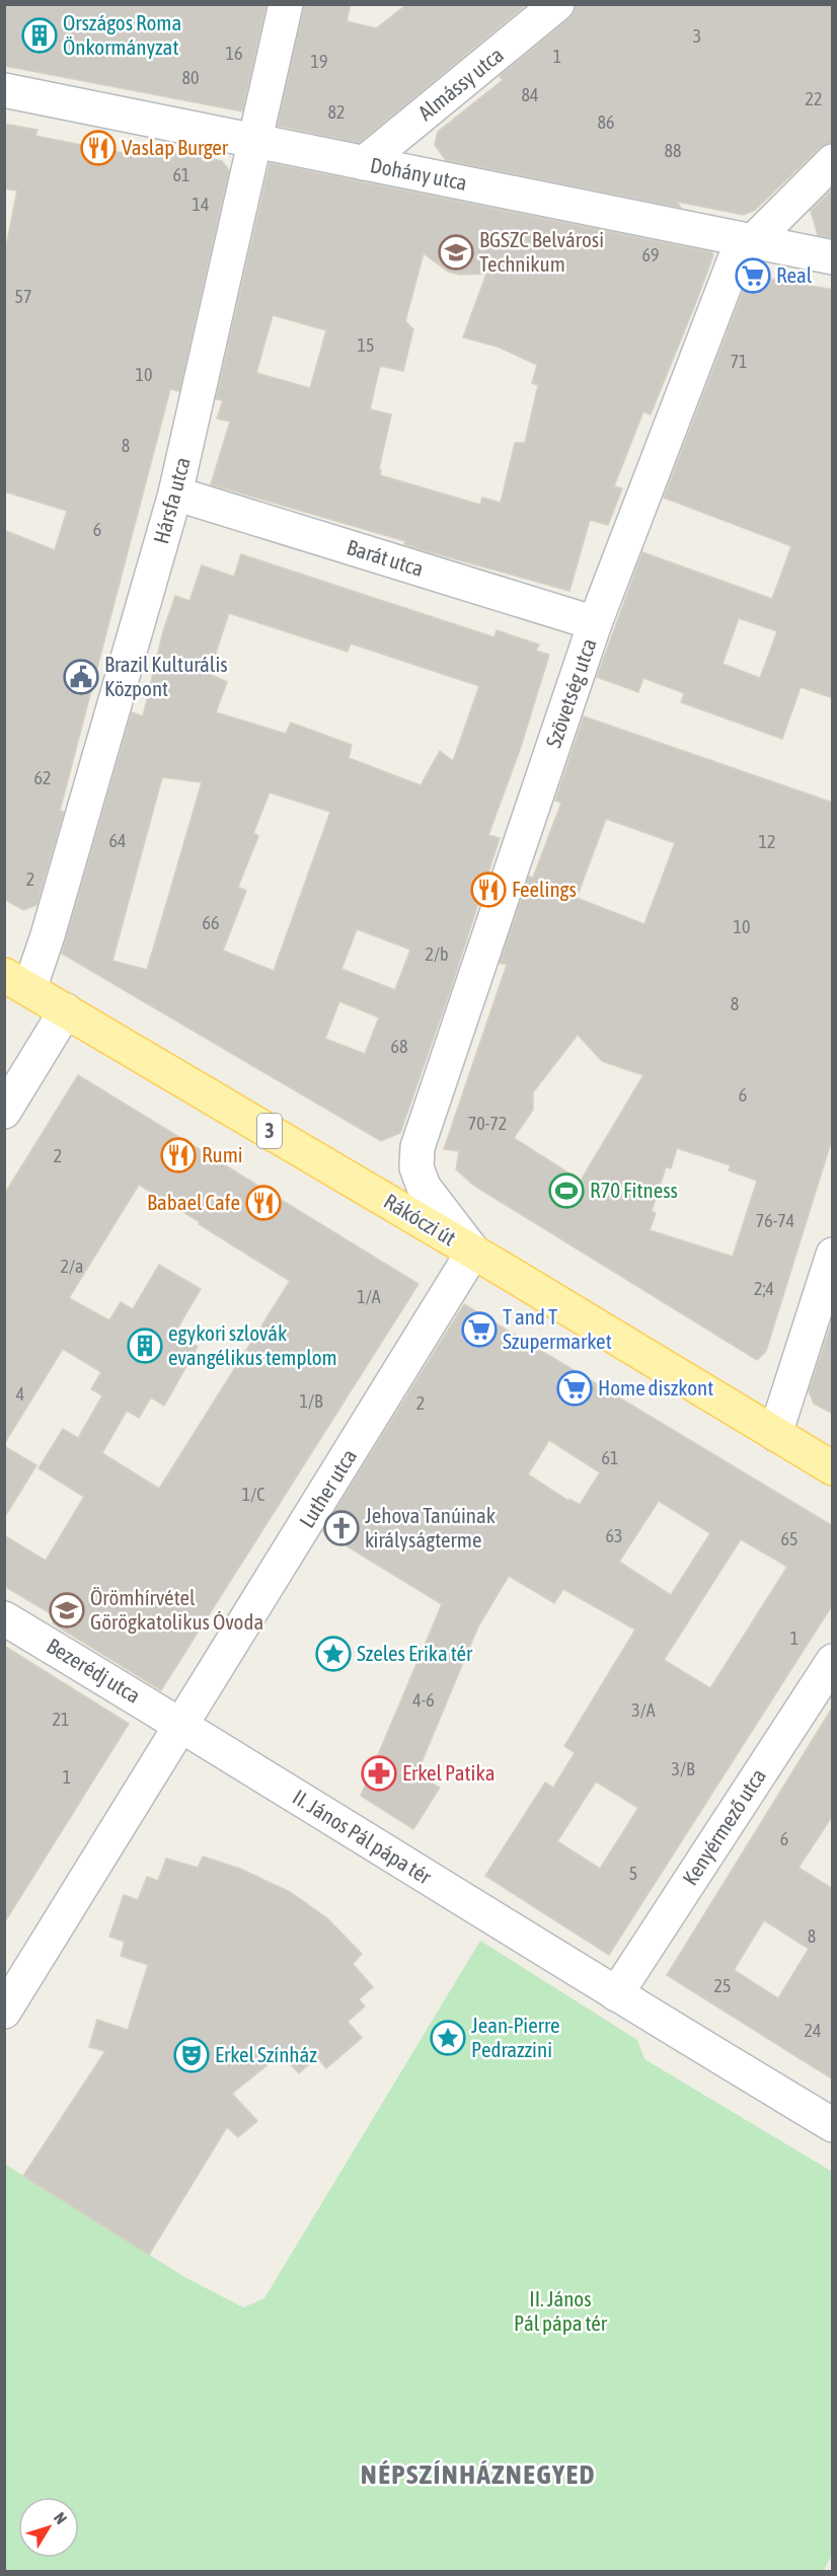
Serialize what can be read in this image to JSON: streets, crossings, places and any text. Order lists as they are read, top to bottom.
{
  "streets": {
    "main road": ["3", "Rákóczi út"],
    "street": [
      "Almássy utca",
      "Dohány utca",
      "Hársfa utca",
      "Barát utca",
      "Szövetség utca",
      "Luther utca",
      "Bezerédj utca",
      "Kenyérmező utca",
      "II. János Pál pápa tér"
    ]
  },
  "crossings": [
    ["Almássy utca", "Dohány utca"],
    ["Dohány utca", "Hársfa utca"],
    ["Dohány utca", "Szövetség utca"],
    ["Hársfa utca", "Barát utca"],
    ["Hársfa utca", "Rákóczi út"],
    ["Barát utca", "Szövetség utca"],
    ["Szövetség utca", "Rákóczi út"],
    ["Szövetség utca", "Luther utca"],
    ["Rákóczi út", "Luther utca"],
    ["Luther utca", "Bezerédj utca"],
    ["Luther utca", "II. János Pál pápa tér"],
    ["Bezerédj utca", "II. János Pál pápa tér"],
    ["Kenyérmező utca", "II. János Pál pápa tér"]
  ],
  "districts": ["NÉPSZÍNHÁZNEGYED"],
  "parks": ["II. János Pál pápa tér"],
  "places": {
    "building": ["Országos Roma Önkormányzat", "egykori szlovák evangélikus templom"],
    "restaurant": [
      "Vaslap Burger",
      "Feelings",
      "Rumi",
      "Babael Cafe"
    ],
    "school or university": ["BGSZC Belvárosi Technikum", "Örömhírvétel Görögkatolikus Óvoda"],
    "supermarket": ["Real", "T and T Szupermarket", "Home diszkont"],
    "public building": ["Brazil Kulturális Központ"],
    "sports": ["R70 Fitness"],
    "church": ["Jehova Tanúinak királyságterme"],
    "place": ["Szeles Erika tér", "Jean-Pierre Pedrazzini"],
    "pharmacy": ["Erkel Patika"],
    "theatre": ["Erkel Színház"]
  },
  "house_numbers": [
    "3",
    "16",
    "1",
    "19",
    "80",
    "84",
    "22",
    "82",
    "86",
    "88",
    "61",
    "14",
    "69",
    "57",
    "15",
    "71",
    "10",
    "8",
    "6",
    "62",
    "64",
    "12",
    "2",
    "66",
    "10",
    "2/b",
    "8",
    "68",
    "6",
    "70-72",
    "2",
    "76-74",
    "2/a",
    "2;4",
    "1/A",
    "4",
    "1/B",
    "2",
    "61",
    "1/C",
    "63",
    "65",
    "1",
    "4-6",
    "3/A",
    "21",
    "3/B",
    "1",
    "6",
    "5",
    "8",
    "25",
    "24"
  ],
  "north": "top right"
}
